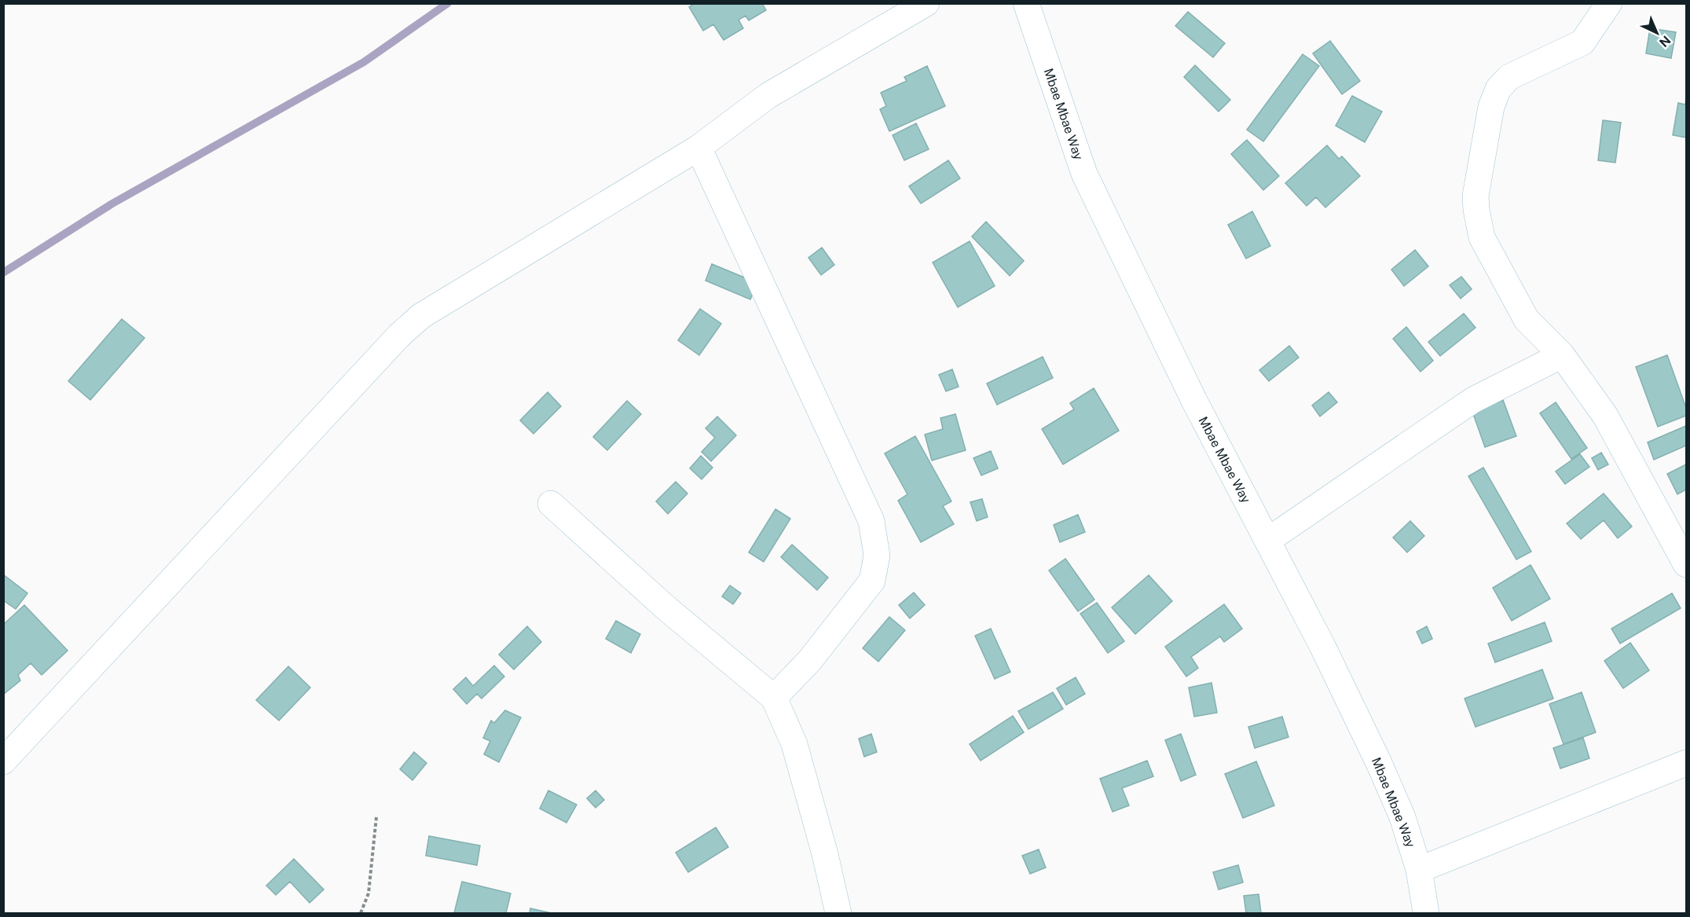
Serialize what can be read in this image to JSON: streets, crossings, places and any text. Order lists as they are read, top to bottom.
{
  "streets": {
    "street": ["Mbae Mbae Way"]
  },
  "north": "bottom right"
}
